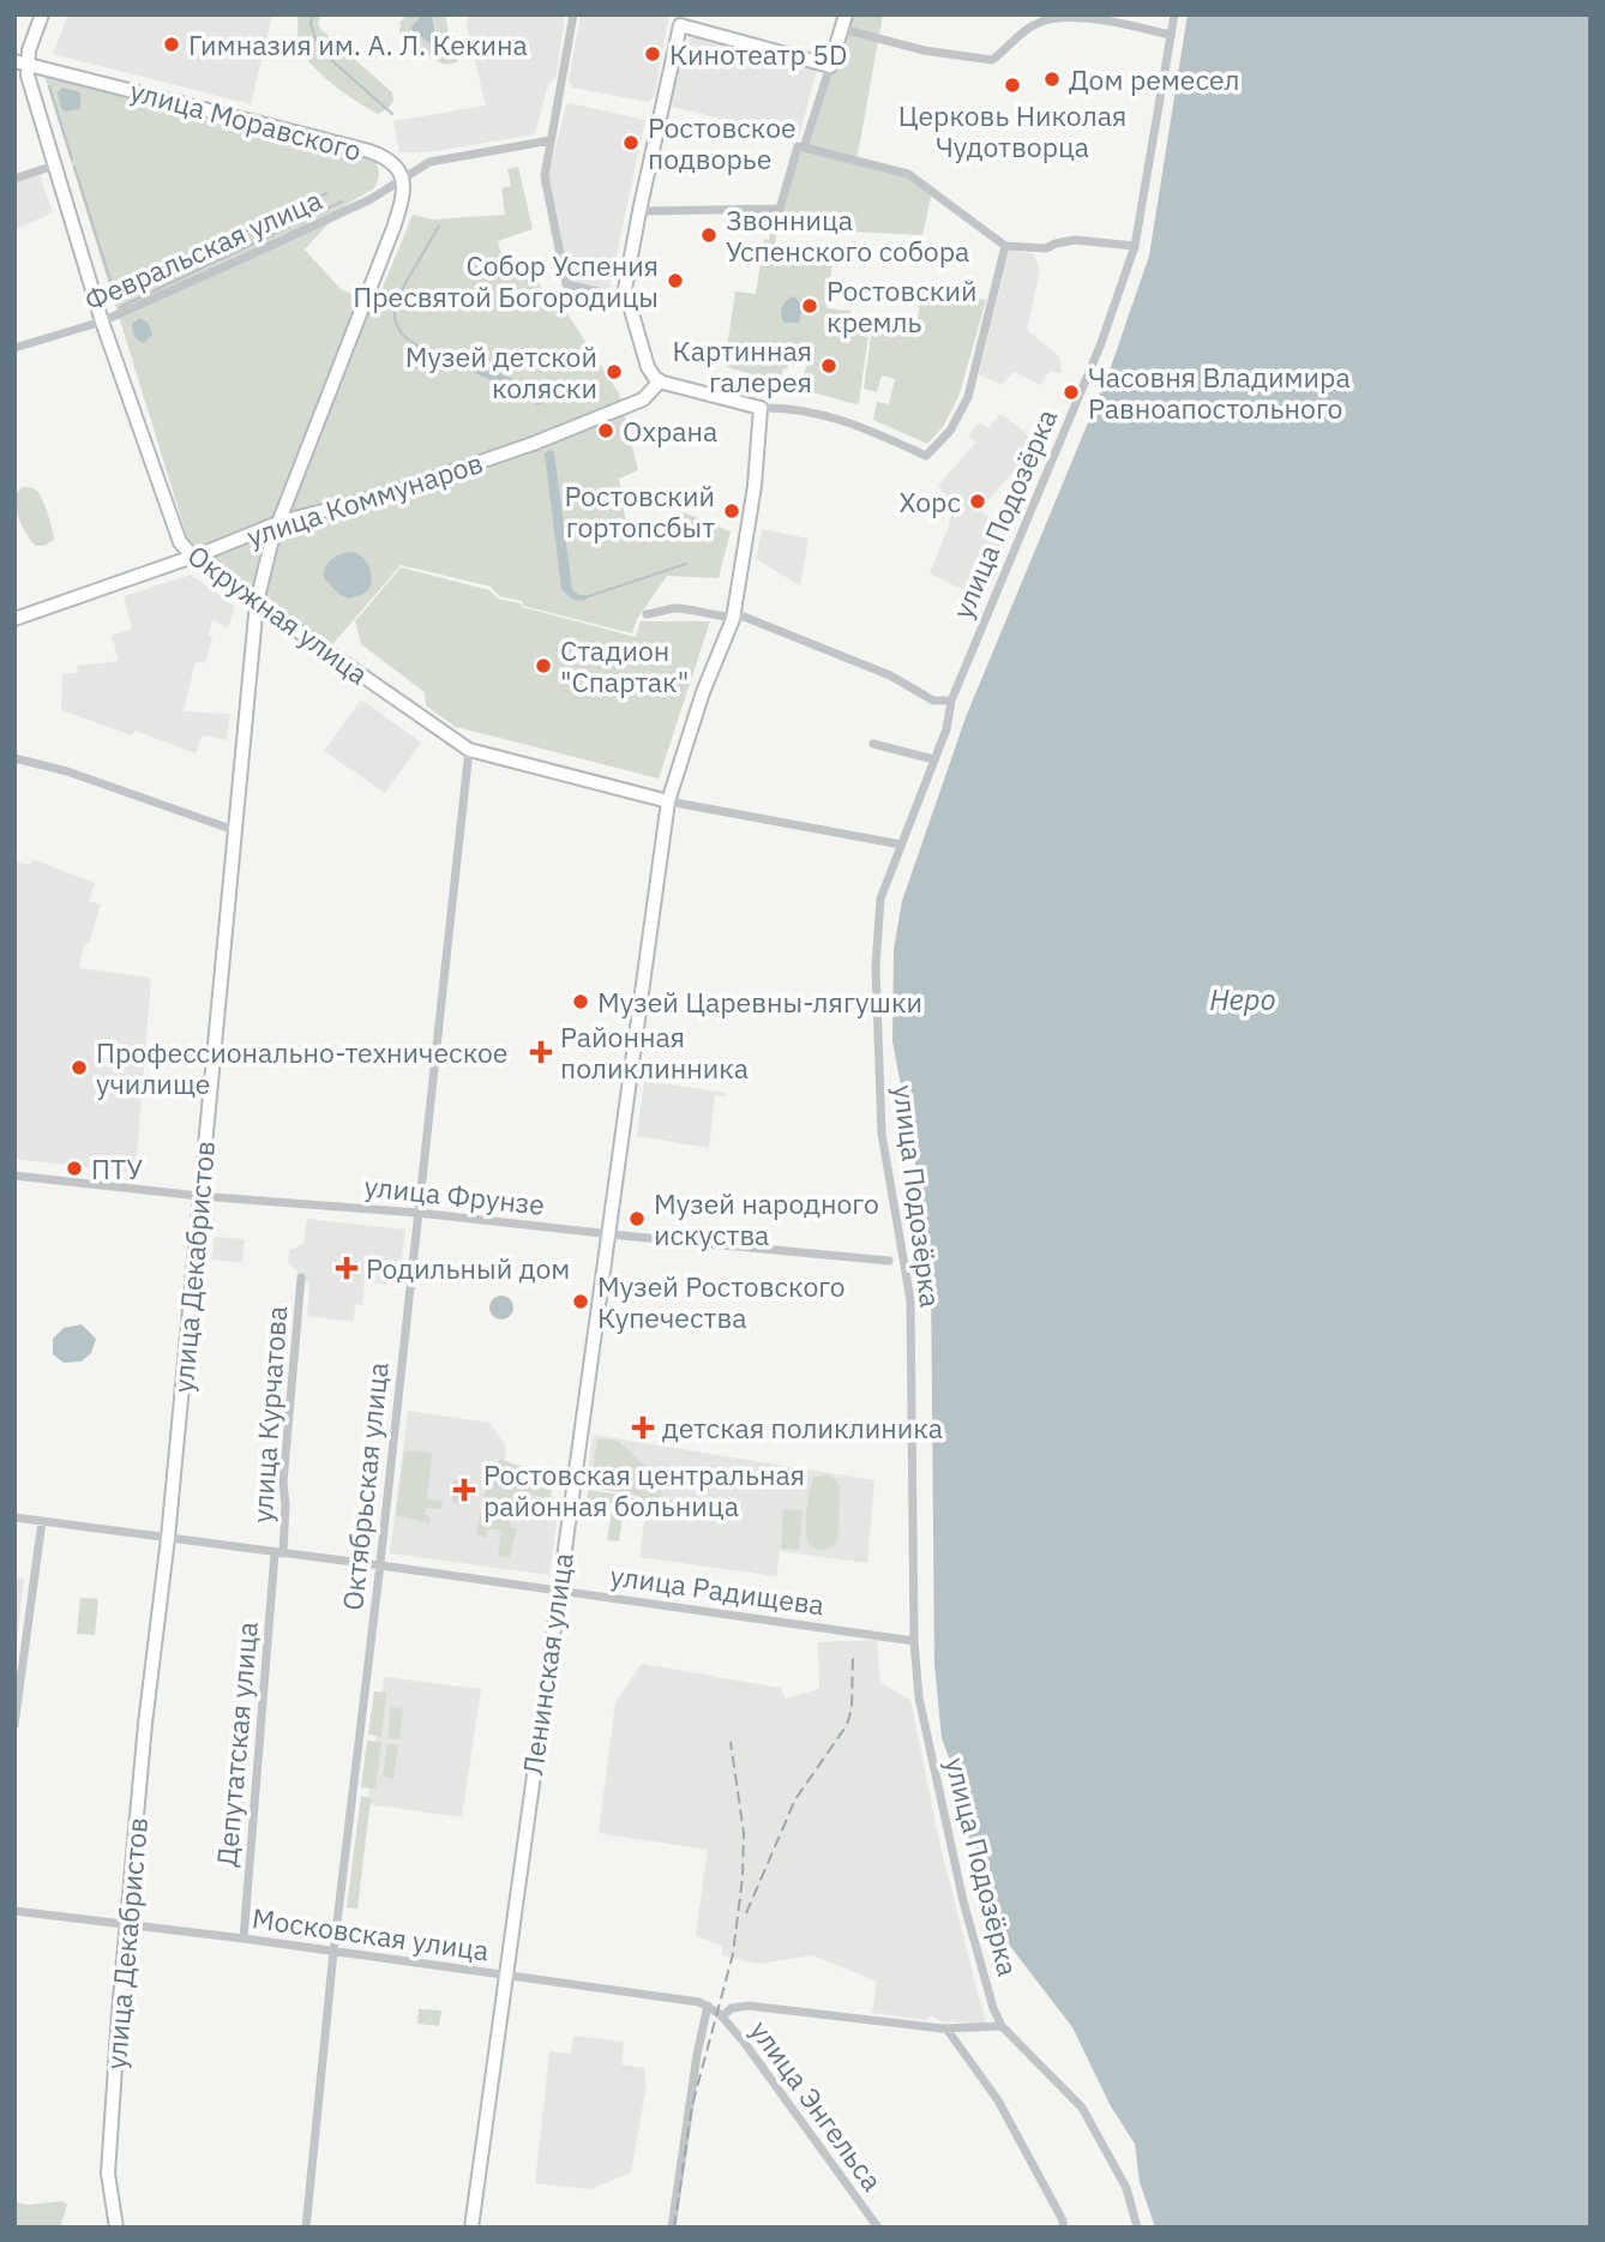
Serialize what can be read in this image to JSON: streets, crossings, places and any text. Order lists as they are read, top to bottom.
{
  "streets": {
    "street": [
      "улица Моравского",
      "Февральская улица",
      "улица Коммунаров",
      "улица Подозёрка",
      "Окружная улица",
      "улица Фрунзе",
      "улица Декабристов",
      "улица Курчатова",
      "Октябрьская улица",
      "улица Радищева",
      "Ленинская улица",
      "Депутатская улица",
      "Московская улица",
      "улица Энгельса"
    ]
  },
  "crossings": [
    ["улица Моравского", "Февральская улица"],
    ["улица Моравского", "Окружная улица"],
    ["улица Моравского", "улица Декабристов"],
    ["Февральская улица", "Окружная улица"],
    ["Февральская улица", "улица Декабристов"],
    ["улица Коммунаров", "Окружная улица"],
    ["улица Коммунаров", "улица Декабристов"],
    ["улица Подозёрка", "Окружная улица"],
    ["улица Подозёрка", "улица Радищева"],
    ["Окружная улица", "улица Декабристов"],
    ["Окружная улица", "Октябрьская улица"],
    ["Окружная улица", "Ленинская улица"],
    ["улица Фрунзе", "улица Декабристов"],
    ["улица Фрунзе", "Октябрьская улица"],
    ["улица Фрунзе", "Ленинская улица"],
    ["улица Декабристов", "улица Радищева"],
    ["улица Декабристов", "Московская улица"],
    ["улица Курчатова", "улица Радищева"],
    ["улица Курчатова", "Депутатская улица"],
    ["Октябрьская улица", "улица Радищева"],
    ["Октябрьская улица", "Московская улица"],
    ["улица Радищева", "Ленинская улица"],
    ["улица Радищева", "Депутатская улица"],
    ["Ленинская улица", "Московская улица"],
    ["Депутатская улица", "Московская улица"],
    ["Московская улица", "улица Энгельса"]
  ],
  "water": ["Неро"],
  "places": {
    "other": [
      "Гимназия им. А. Л. Кекина",
      "Кинотеатр 5D",
      "Дом ремесел",
      "Церковь Николая Чудотворца",
      "Ростовское подворье",
      "Звонница Успенского собора",
      "Собор Успения Пресвятой Богородицы",
      "Ростовский кремль",
      "Картинная галерея",
      "Музей детской коляски",
      "Часовня Владимира Равноапостольного",
      "Охрана",
      "Хорс",
      "Ростовский гортопсбыт",
      "Стадион \"Спартак\"",
      "Музей Царевны-лягушки",
      "Профессионально-техническое училище",
      "ПТУ",
      "Музей народного искуства",
      "Музей Ростовского Купечества"
    ],
    "health": [
      "Районная поликлинника",
      "Родильный дом",
      "детская поликлиника",
      "Ростовская центральная районная больница"
    ]
  }
}
